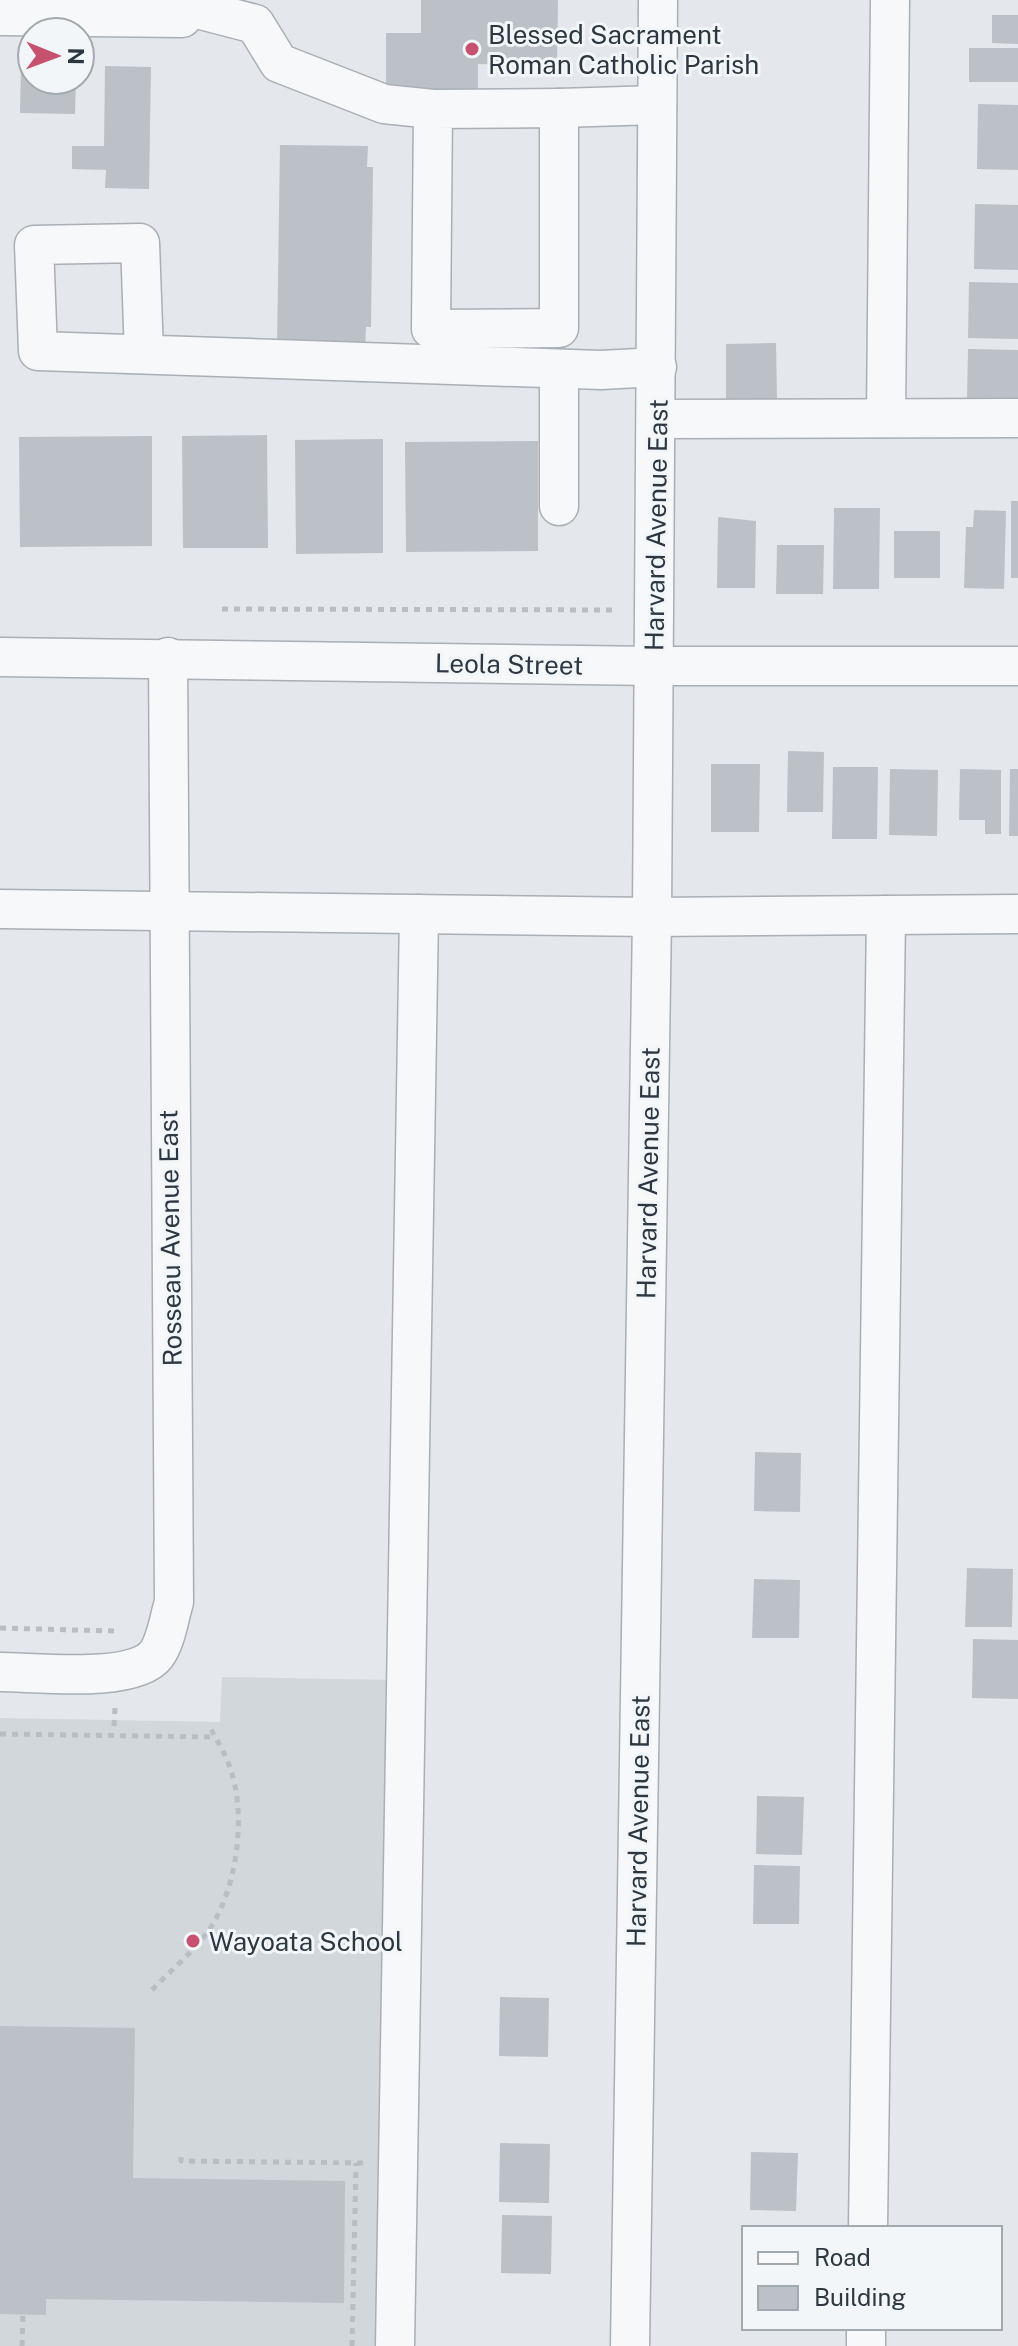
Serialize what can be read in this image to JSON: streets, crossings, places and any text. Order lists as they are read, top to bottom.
{
  "streets": {
    "street": ["Harvard Avenue East", "Leola Street", "Rosseau Avenue East"]
  },
  "crossings": [
    ["Harvard Avenue East", "Leola Street"],
    ["Leola Street", "Rosseau Avenue East"]
  ],
  "places": ["Blessed Sacrament Roman Catholic Parish", "Wayoata School"],
  "legend": ["Road", "Building"],
  "north": "right"
}
